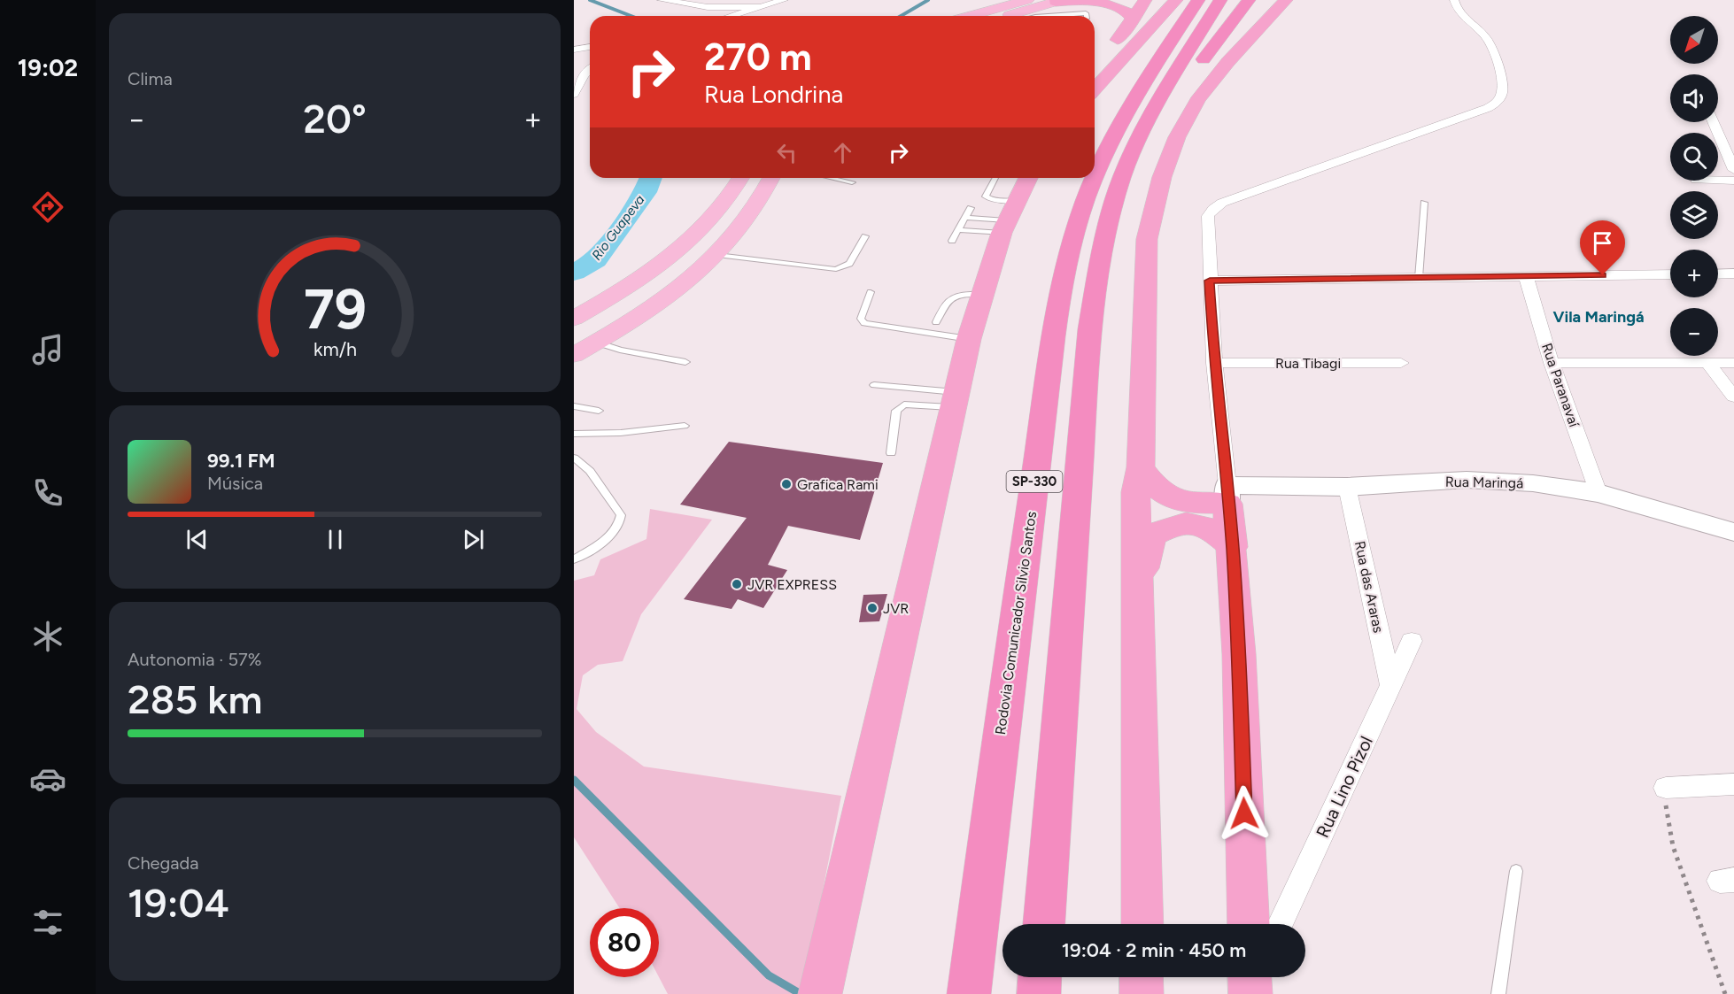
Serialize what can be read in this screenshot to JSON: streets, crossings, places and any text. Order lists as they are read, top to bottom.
{
  "streets": {
    "highway": ["SP-330", "Rodovia Comunicador Silvio Santos"],
    "main road": ["Rua Maringá"],
    "street": [
      "Rua Tibagi",
      "Rua Paranavaí",
      "Rua das Araras",
      "Rua Lino Pizol"
    ]
  },
  "crossings": [
    ["Rua Paranavaí", "Rua Maringá"],
    ["Rua Maringá", "Rua das Araras"],
    ["Rua das Araras", "Rua Lino Pizol"]
  ],
  "districts": ["Vila Maringá"],
  "water": ["Rio Guapeva"],
  "places": ["Grafica Rami", "JVR EXPRESS", "JVR"],
  "north": "bottom left",
  "page": {
    "tabs": "19:02",
    "tile": [
      "Clima",
      ["Autonomia · 57%", "285 km"],
      ["Chegada", "19:04"]
    ],
    "map_buttons": ["+", "−"],
    "turn": ["270 m", "Rua Londrina"],
    "heat": ["−", "20°", "+"],
    "song": ["99.1 FM", "Música"],
    "limit": "80",
    "trip": "19:04 · 2 min · 450 m",
    "gauge": ["79", "km/h"]
  }
}
